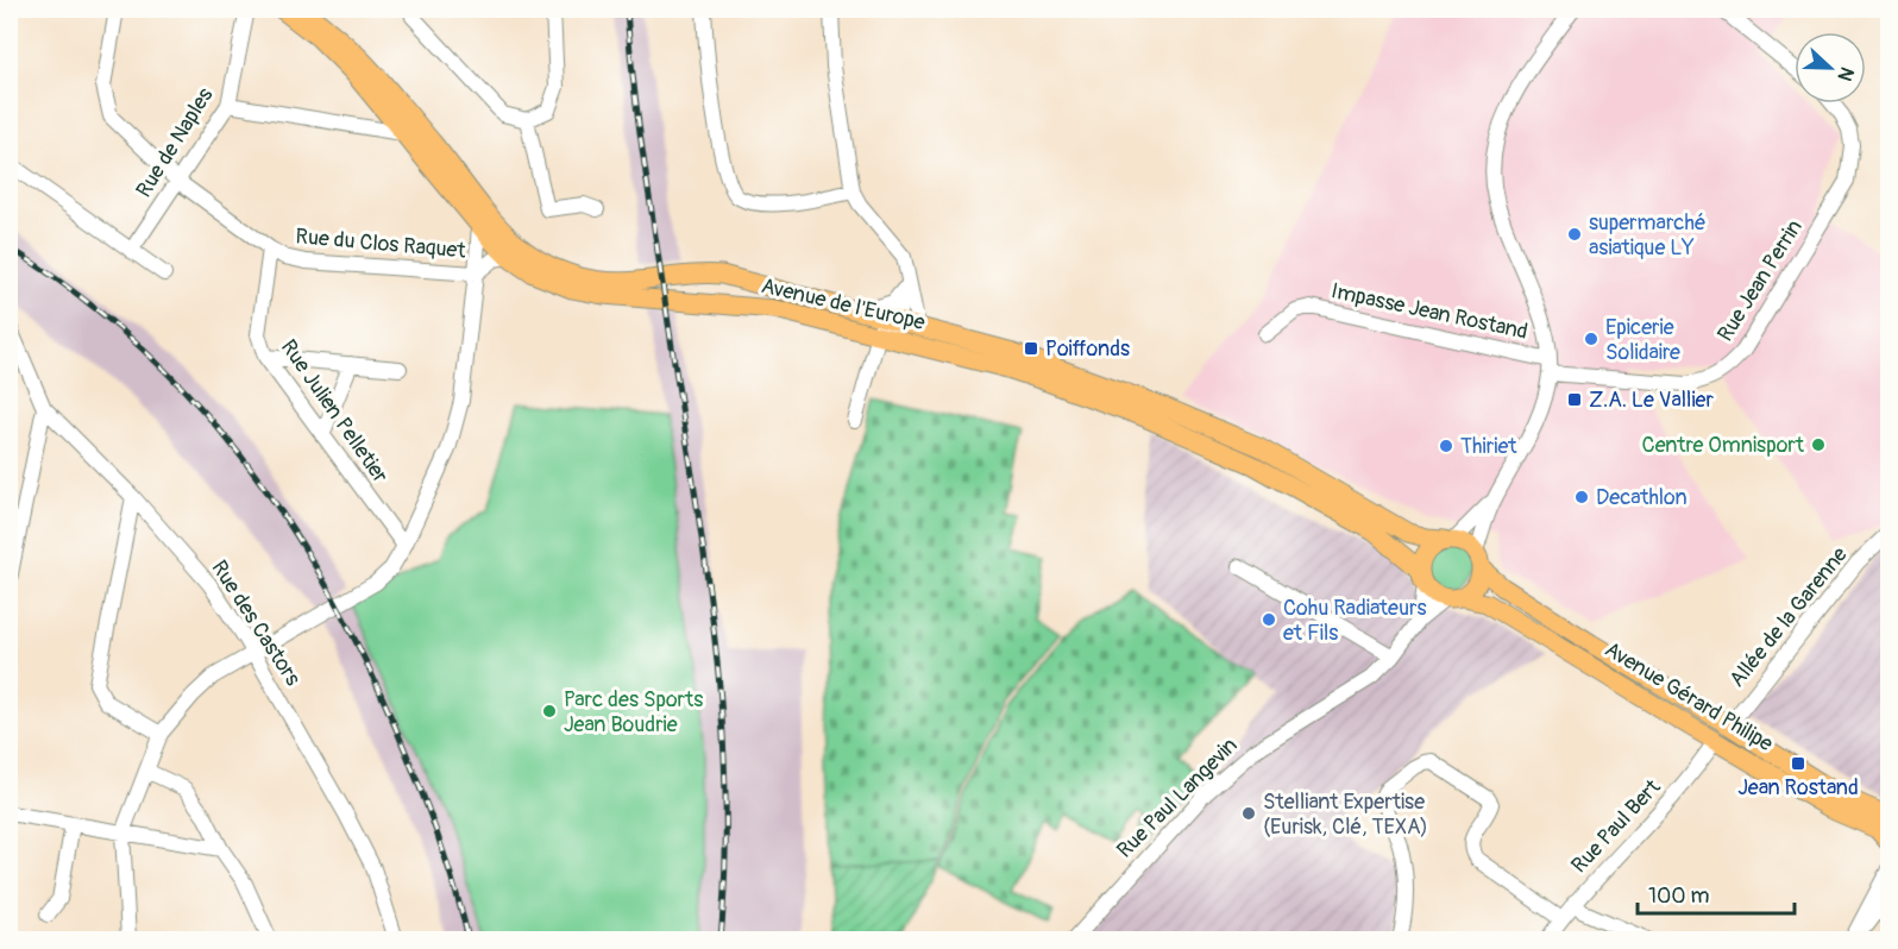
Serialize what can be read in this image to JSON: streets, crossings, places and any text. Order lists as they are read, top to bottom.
{
  "streets": {
    "main road": ["Avenue de l'Europe", "Avenue Gérard Philipe"],
    "street": [
      "Rue de Naples",
      "Rue du Clos Raquet",
      "Rue Jean Perrin",
      "Impasse Jean Rostand",
      "Rue Julien Pelletier",
      "Allée de la Garenne",
      "Rue des Castors",
      "Rue Paul Langevin",
      "Rue Paul Bert"
    ]
  },
  "crossings": [
    ["Rue de Naples", "Rue du Clos Raquet"],
    ["Rue du Clos Raquet", "Rue Julien Pelletier"],
    ["Rue Jean Perrin", "Impasse Jean Rostand"],
    ["Avenue de l'Europe", "Avenue Gérard Philipe"],
    ["Avenue de l'Europe", "Rue Paul Langevin"],
    ["Allée de la Garenne", "Avenue Gérard Philipe"],
    ["Avenue Gérard Philipe", "Rue Paul Langevin"],
    ["Avenue Gérard Philipe", "Rue Paul Bert"]
  ],
  "places": {
    "other": [
      "supermarché asiatique LY",
      "Epicerie Solidaire",
      "Centre Omnisport",
      "Thiriet",
      "Decathlon",
      "Cohu Radiateurs et Fils",
      "Parc des Sports Jean Boudrie",
      "Stelliant Expertise (Eurisk, Clé, TEXA)"
    ],
    "transit": ["Poiffonds", "Z.A. Le Vallier", "Jean Rostand"]
  },
  "scale_bar": "100 m",
  "north": "right"
}
